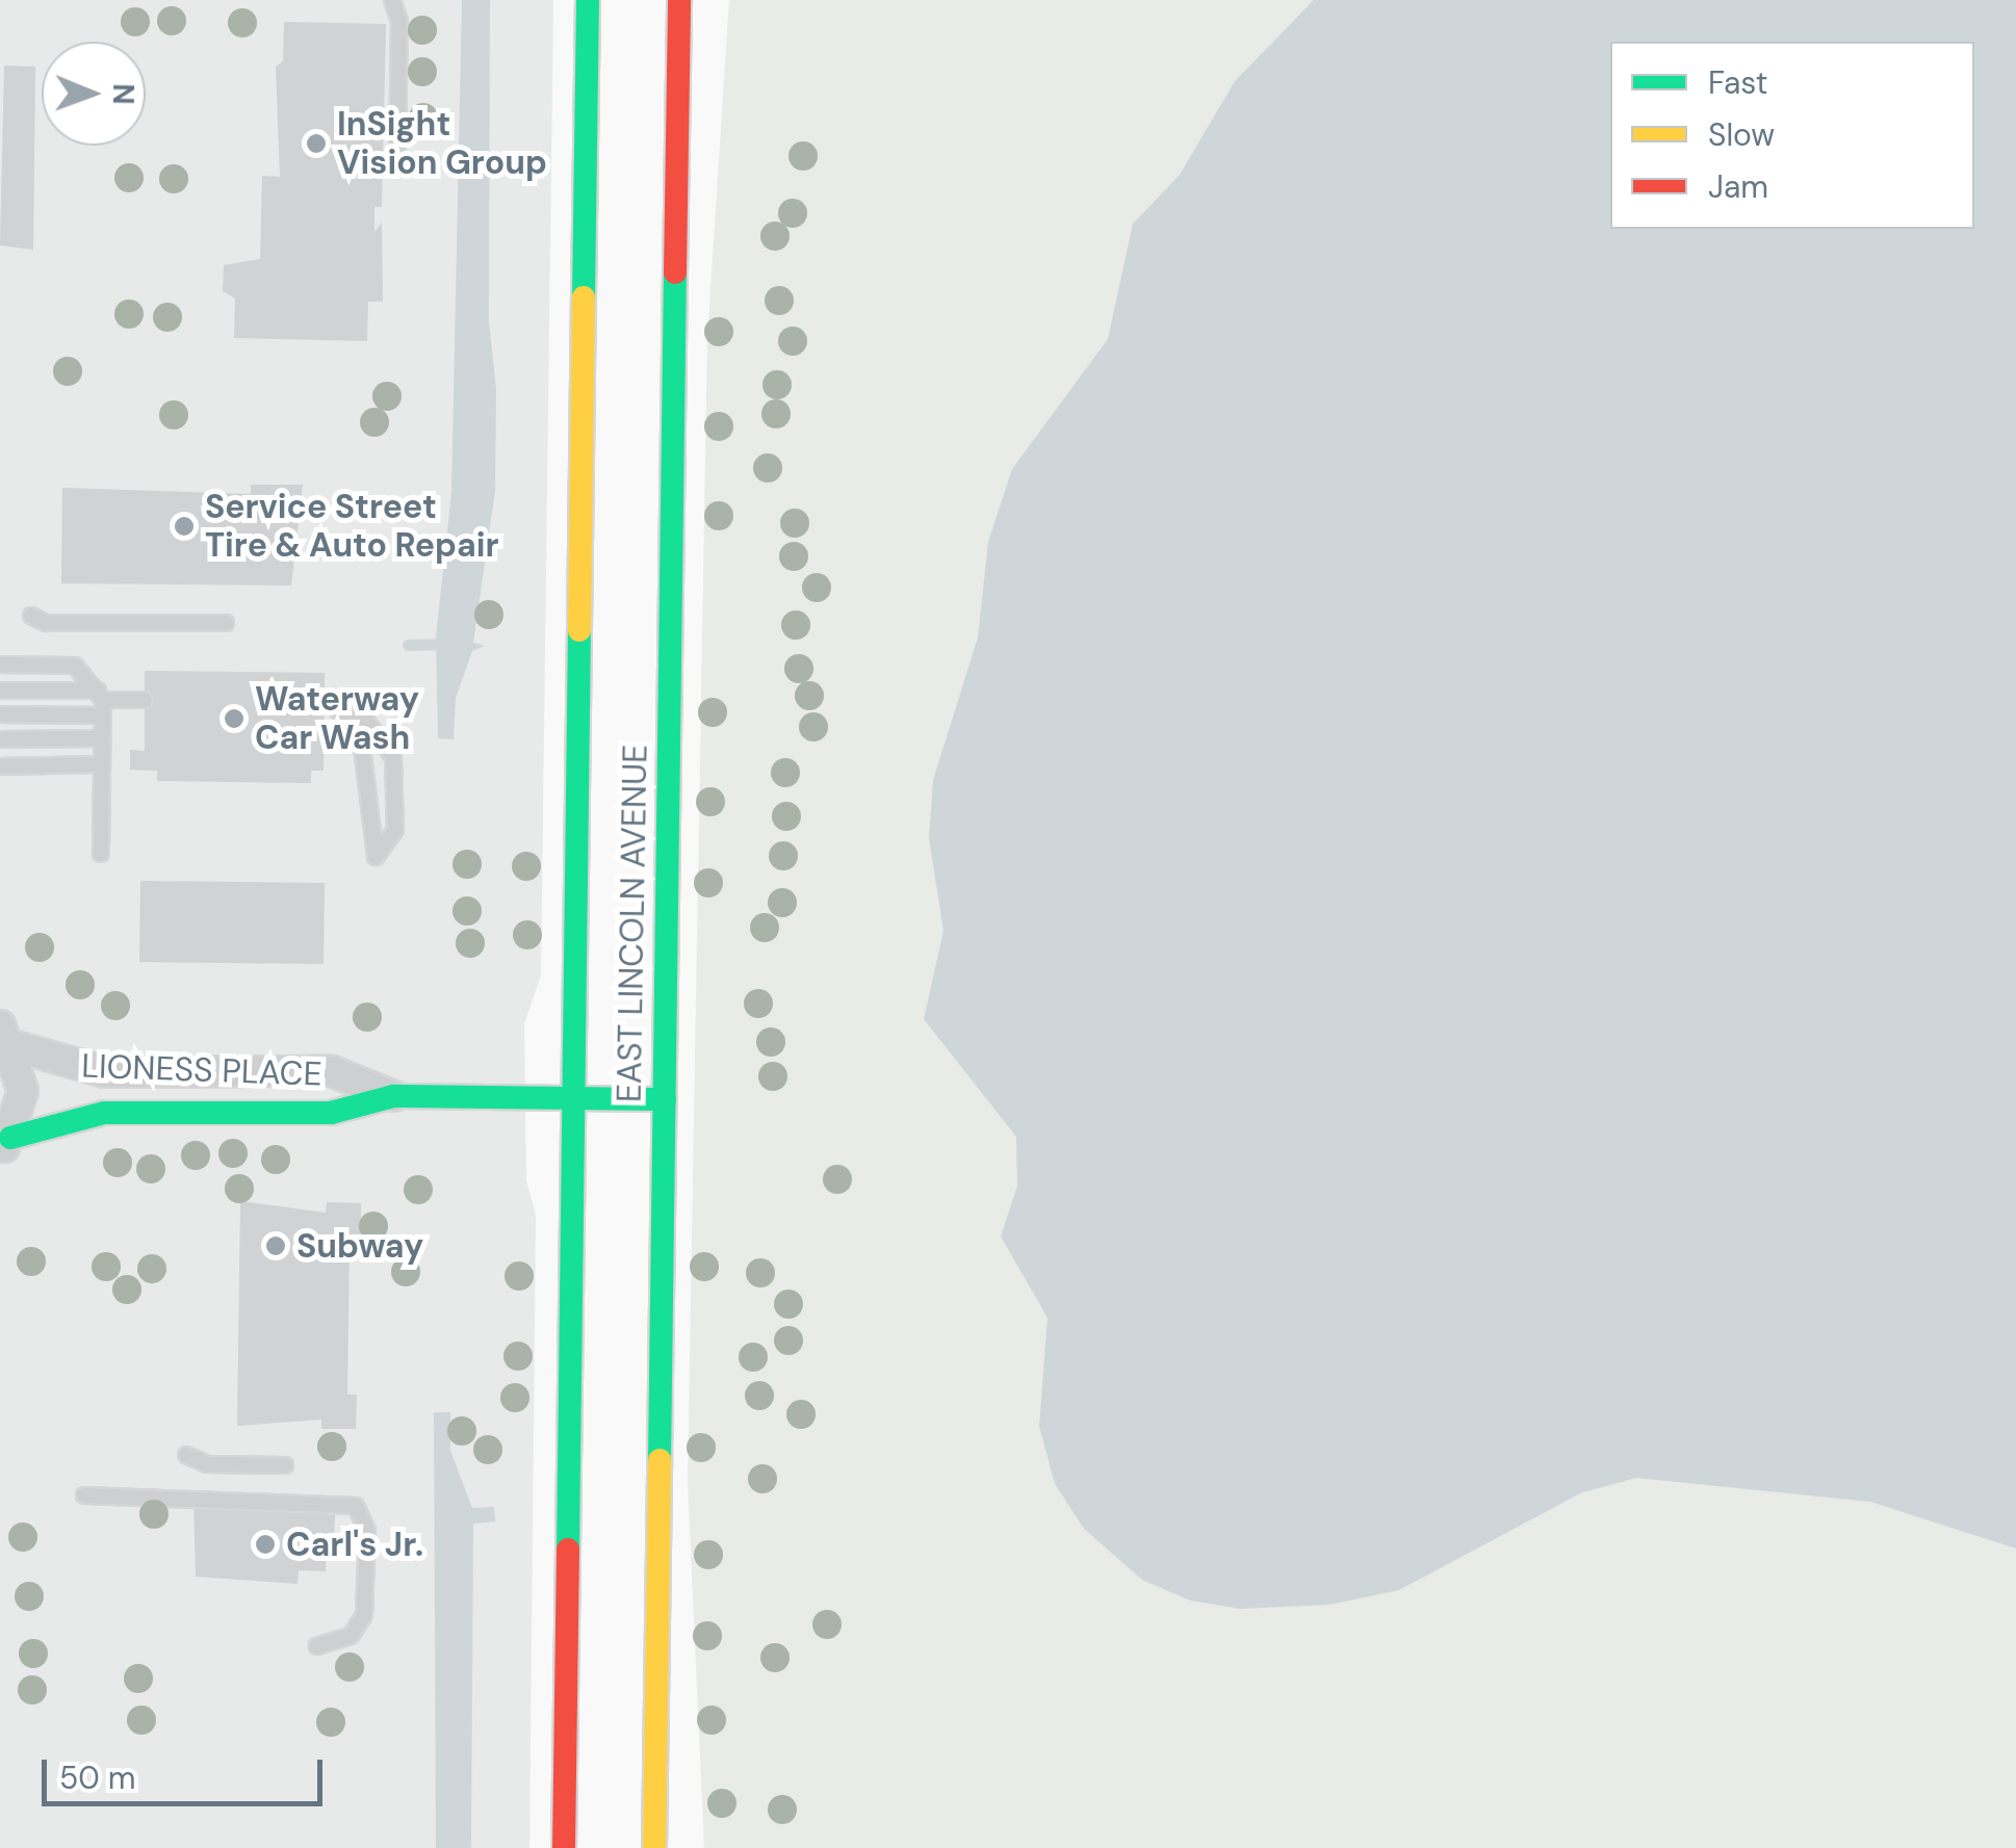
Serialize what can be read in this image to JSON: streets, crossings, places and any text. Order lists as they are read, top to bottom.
{
  "streets": {
    "main road": ["EAST LINCOLN AVENUE", "LIONESS PLACE"]
  },
  "crossings": [
    ["EAST LINCOLN AVENUE", "LIONESS PLACE"]
  ],
  "places": [
    "InSight Vision Group",
    "Service Street Tire & Auto Repair",
    "Waterway Car Wash",
    "Subway",
    "Carl's Jr."
  ],
  "legend": ["Fast", "Slow", "Jam"],
  "scale_bar": "50 m",
  "north": "right"
}
